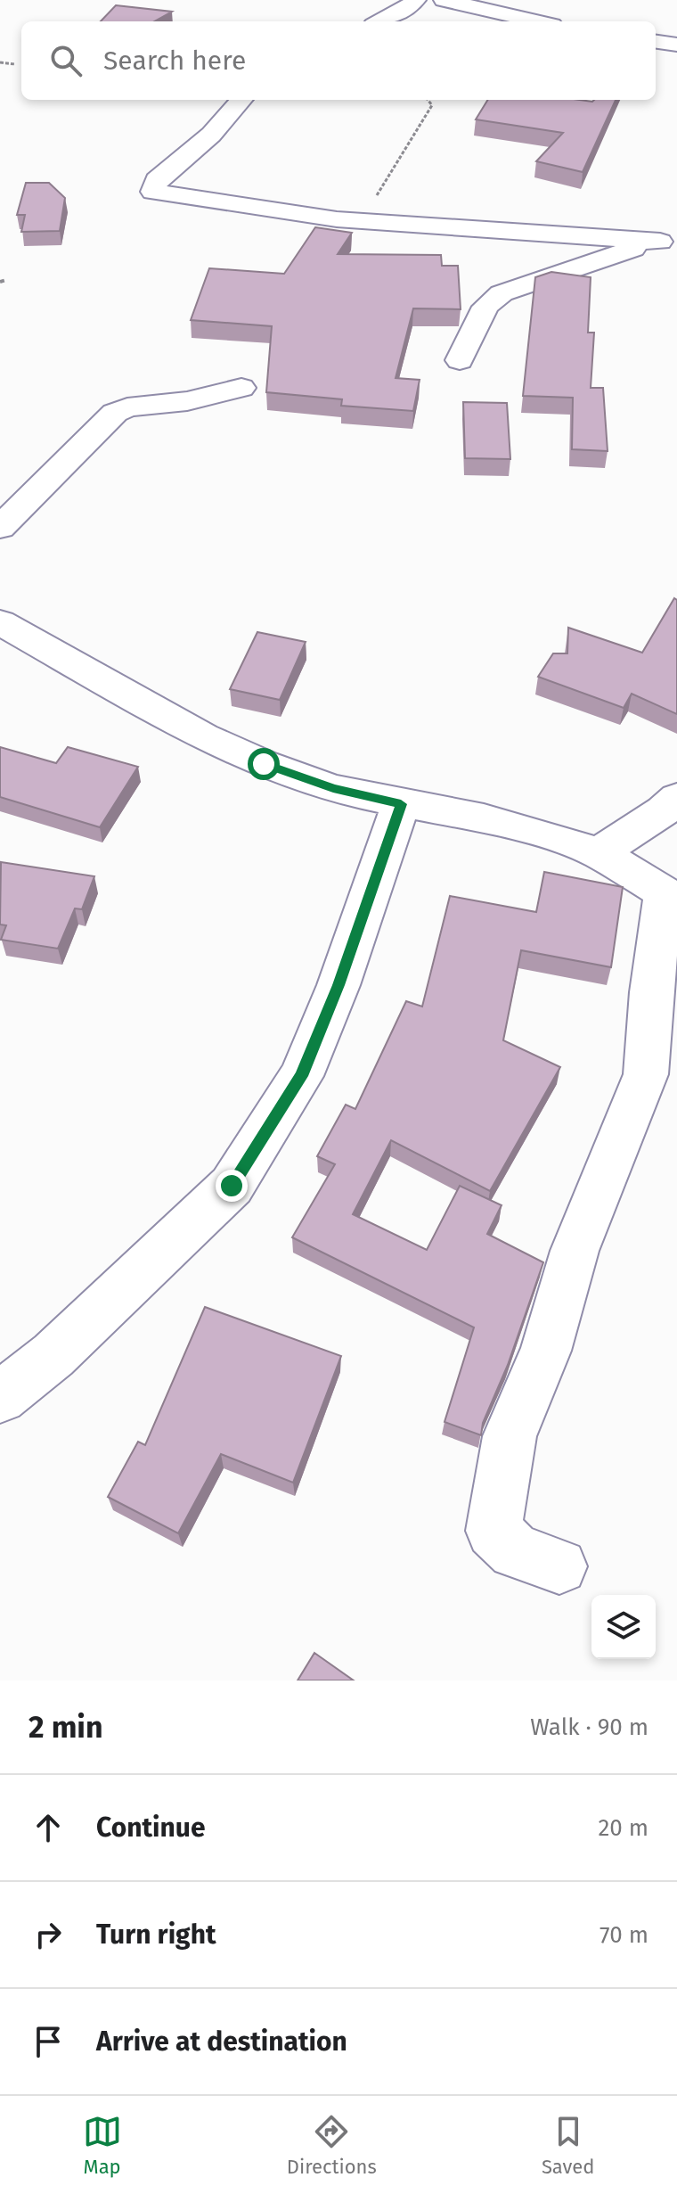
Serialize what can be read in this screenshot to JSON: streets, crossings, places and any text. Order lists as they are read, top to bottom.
{
  "page": {
    "search": "Search here",
    "heading": ["2 min", "Walk · 90 m"],
    "list": [
      ["Continue", "20 m"],
      ["Turn right", "70 m"],
      "Arrive at destination"
    ],
    "nav": ["Map", "Directions", "Saved"]
  }
}
